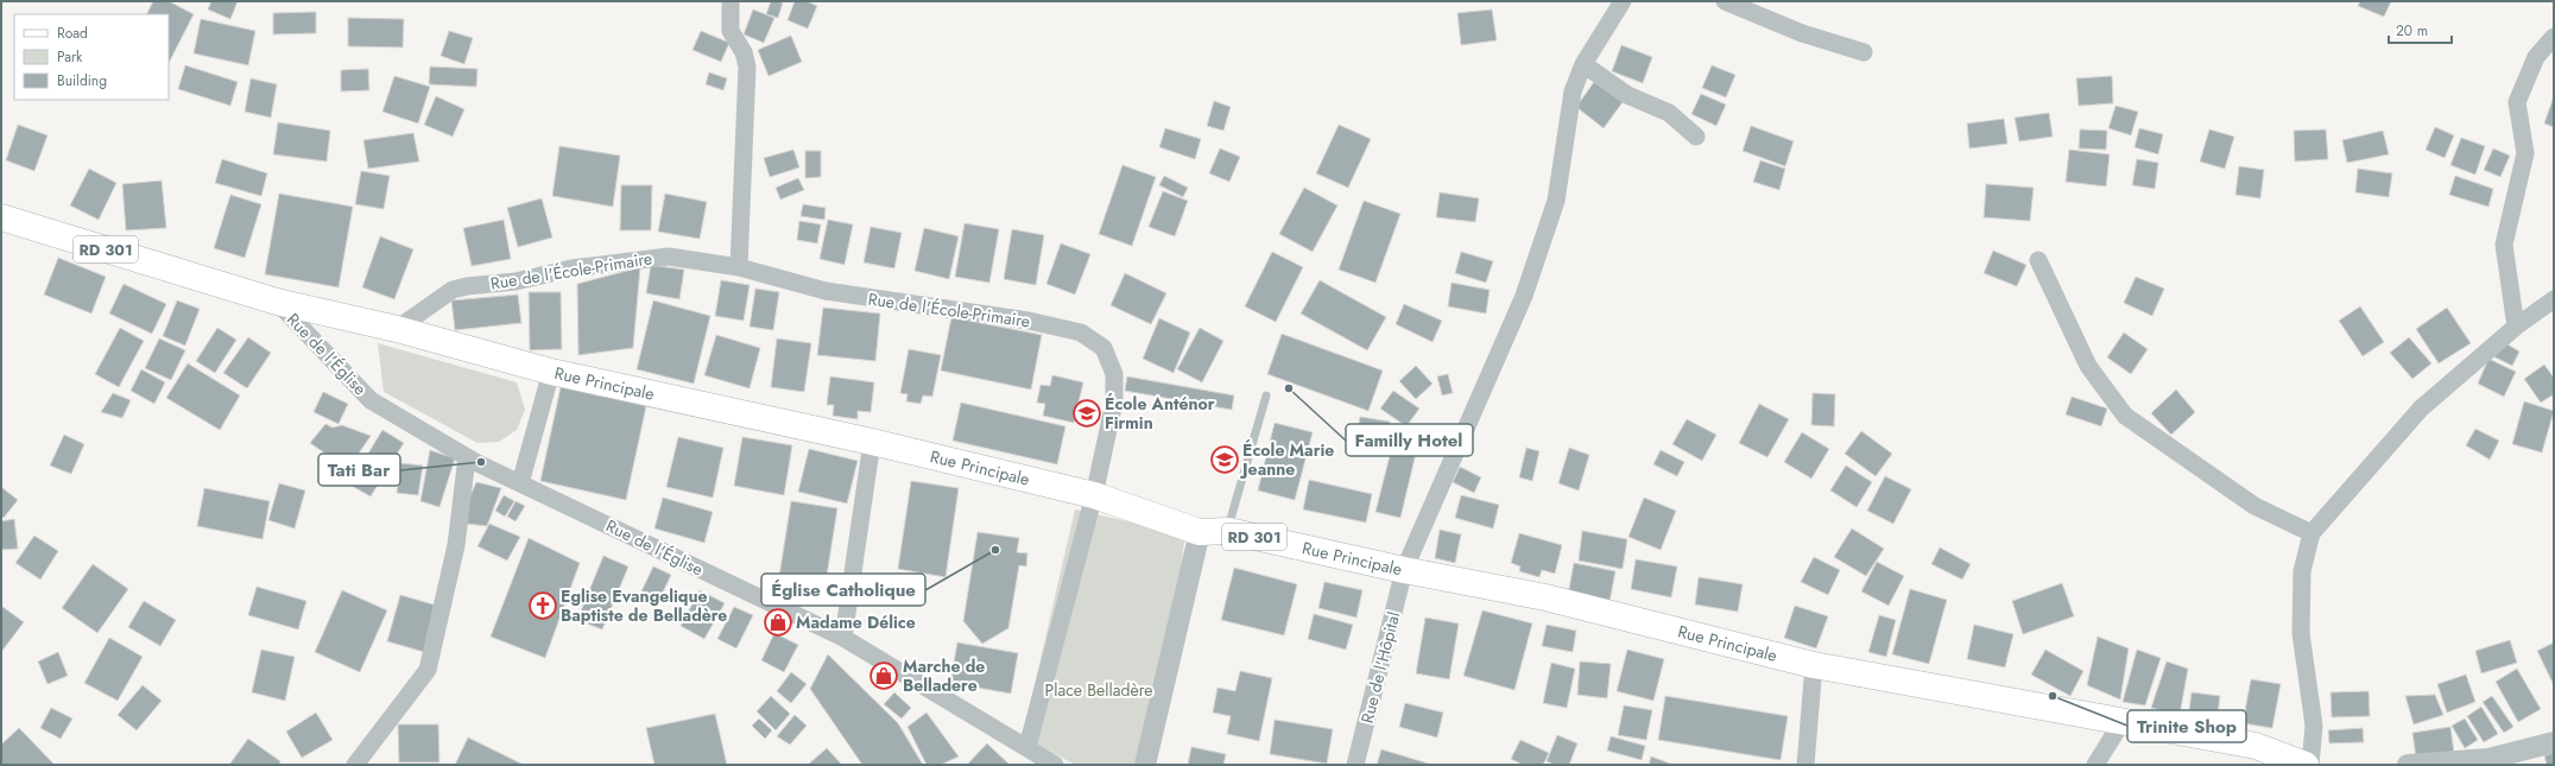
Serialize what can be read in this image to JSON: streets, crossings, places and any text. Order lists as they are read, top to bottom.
{
  "streets": {
    "main road": ["RD 301", "Rue Principale"],
    "street": ["Rue de l'École-Primaire", "Rue de l'Église", "Rue de l'Hôpital"]
  },
  "crossings": [
    ["Rue de l'École-Primaire", "Rue de l'Église"],
    ["Rue de l'École-Primaire", "Rue Principale"],
    ["Rue de l'Église", "Rue Principale"],
    ["Rue Principale", "Rue de l'Hôpital"]
  ],
  "parks": ["Place Belladère"],
  "places": {
    "other": [
      "Familly Hotel",
      "Tati Bar",
      "Église Catholique",
      "Trinite Shop"
    ],
    "school or university": ["École Anténor Firmin", "École Marie Jeanne"],
    "church": ["Eglise Evangelique Baptiste de Belladère"],
    "shop": ["Madame Délice", "Marche de Belladere"]
  },
  "legend": ["Road", "Park", "Building"],
  "scale_bar": "20 m"
}
